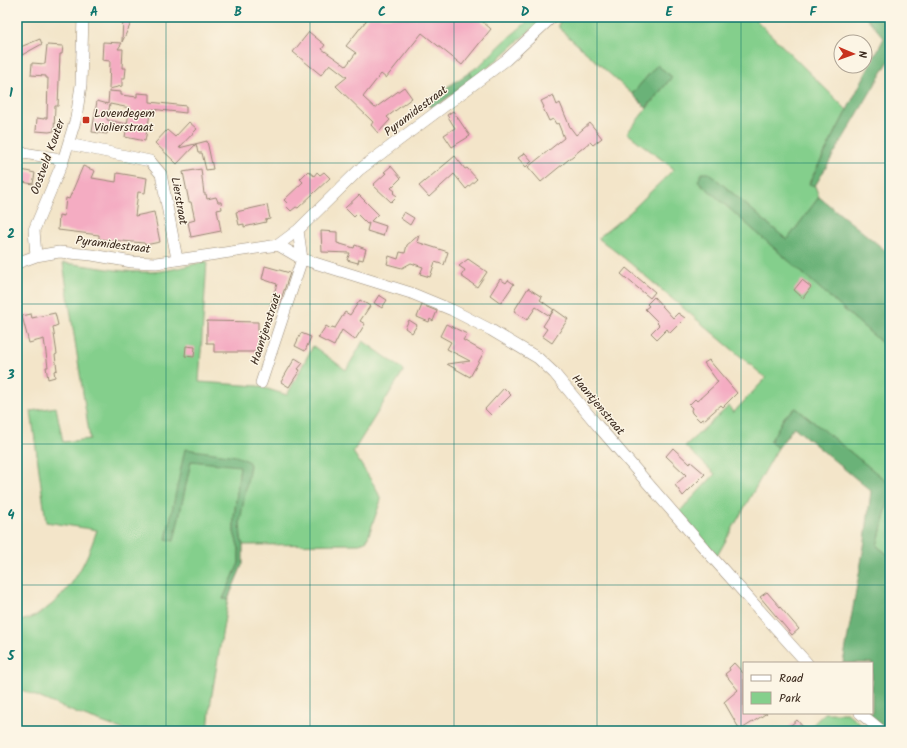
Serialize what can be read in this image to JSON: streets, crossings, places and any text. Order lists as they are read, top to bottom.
{
  "streets": {
    "street": [
      "Pyramidestraat",
      "Oostveld Kouter",
      "Lierstraat",
      "Haantjenstraat"
    ]
  },
  "crossings": [
    ["Pyramidestraat", "Oostveld Kouter"],
    ["Pyramidestraat", "Lierstraat"],
    ["Pyramidestraat", "Haantjenstraat"],
    ["Oostveld Kouter", "Lierstraat"]
  ],
  "places": {
    "transit": ["Lovendegem Violierstraat"]
  },
  "legend": ["Road", "Park"],
  "north": "right",
  "grid": {
    "columns": [
      "A",
      "B",
      "C",
      "D",
      "E",
      "F"
    ],
    "rows": [
      "1",
      "2",
      "3",
      "4",
      "5"
    ]
  }
}
